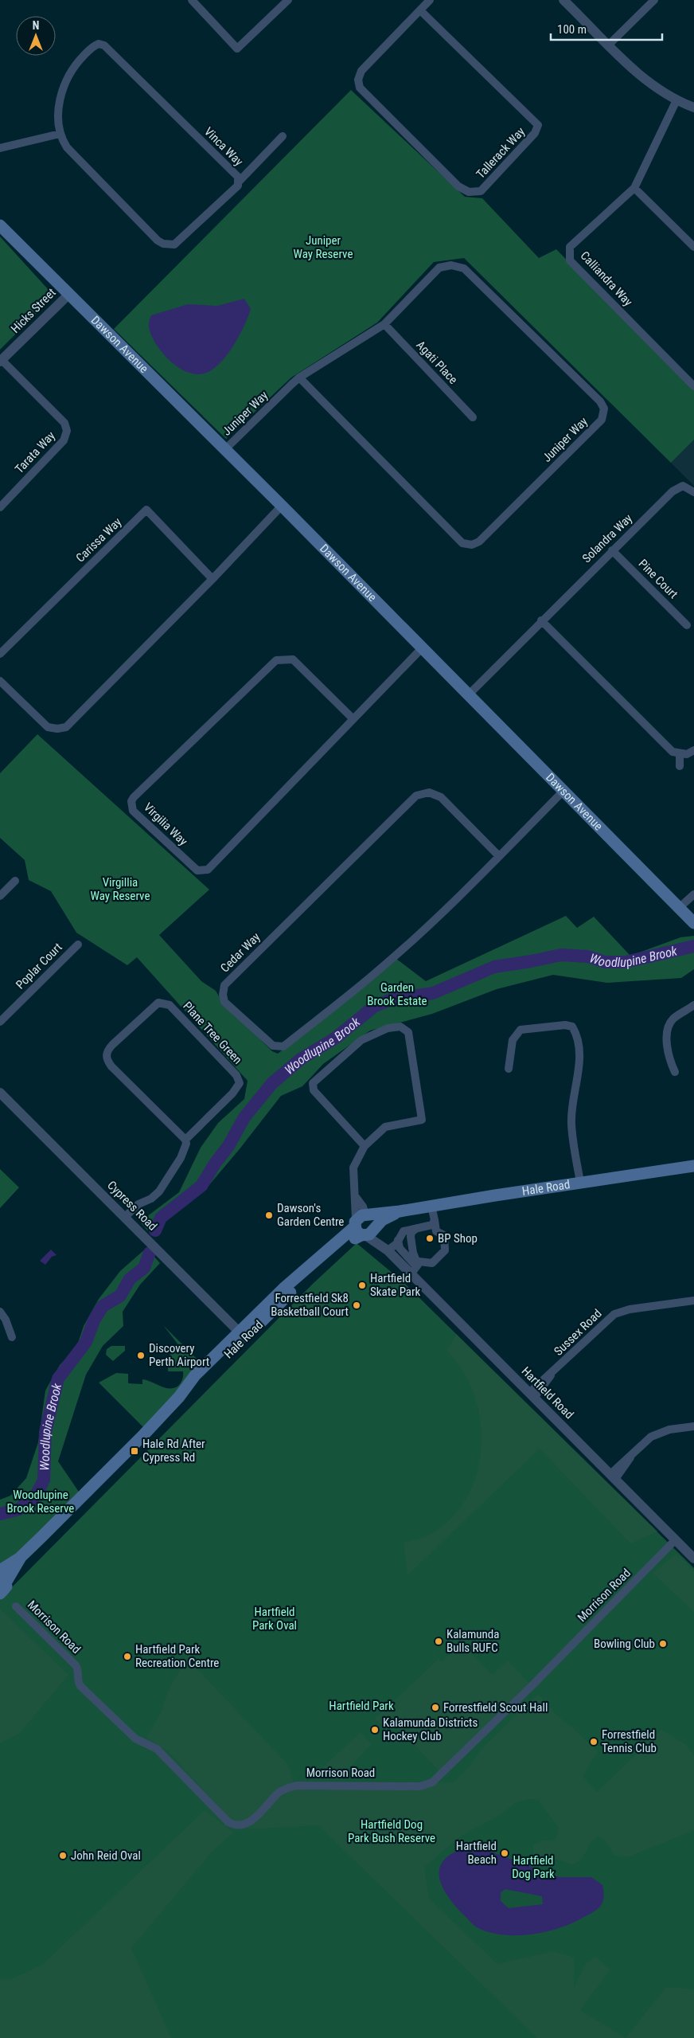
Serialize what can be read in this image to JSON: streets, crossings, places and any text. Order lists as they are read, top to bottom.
{
  "streets": {
    "main road": ["Dawson Avenue", "Hale Road"],
    "street": [
      "Vinca Way",
      "Tallerack Way",
      "Calliandra Way",
      "Hicks Street",
      "Agati Place",
      "Juniper Way",
      "Tarata Way",
      "Solandra Way",
      "Carissa Way",
      "Pine Court",
      "Virgilia Way",
      "Cedar Way",
      "Poplar Court",
      "Plane Tree Green",
      "Cypress Road",
      "Sussex Road",
      "Hartfield Road",
      "Morrison Road"
    ]
  },
  "crossings": [
    ["Hicks Street", "Dawson Avenue"],
    ["Hicks Street", "Tarata Way"],
    ["Dawson Avenue", "Juniper Way"],
    ["Dawson Avenue", "Solandra Way"],
    ["Dawson Avenue", "Virgilia Way"],
    ["Dawson Avenue", "Cedar Way"],
    ["Agati Place", "Juniper Way"],
    ["Solandra Way", "Pine Court"],
    ["Hale Road", "Cypress Road"],
    ["Hale Road", "Hartfield Road"],
    ["Sussex Road", "Hartfield Road"],
    ["Hartfield Road", "Morrison Road"]
  ],
  "water": ["Woodlupine Brook"],
  "parks": [
    "Juniper Way Reserve",
    "Virgillia Way Reserve",
    "Garden Brook Estate",
    "Woodlupine Brook Reserve",
    "Hartfield Park Oval",
    "Hartfield Park",
    "Hartfield Dog Park Bush Reserve",
    "Hartfield Dog Park"
  ],
  "places": {
    "other": [
      "Dawson's Garden Centre",
      "BP Shop",
      "Hartfield Skate Park",
      "Forrestfield Sk8 Basketball Court",
      "Discovery Perth Airport",
      "Kalamunda Bulls RUFC",
      "Bowling Club",
      "Hartfield Park Recreation Centre",
      "Forrestfield Scout Hall",
      "Kalamunda Districts Hockey Club",
      "Forrestfield Tennis Club",
      "Hartfield Beach",
      "John Reid Oval"
    ],
    "transit": ["Hale Rd After Cypress Rd"]
  },
  "scale_bar": "100 m",
  "north": "top"
}
